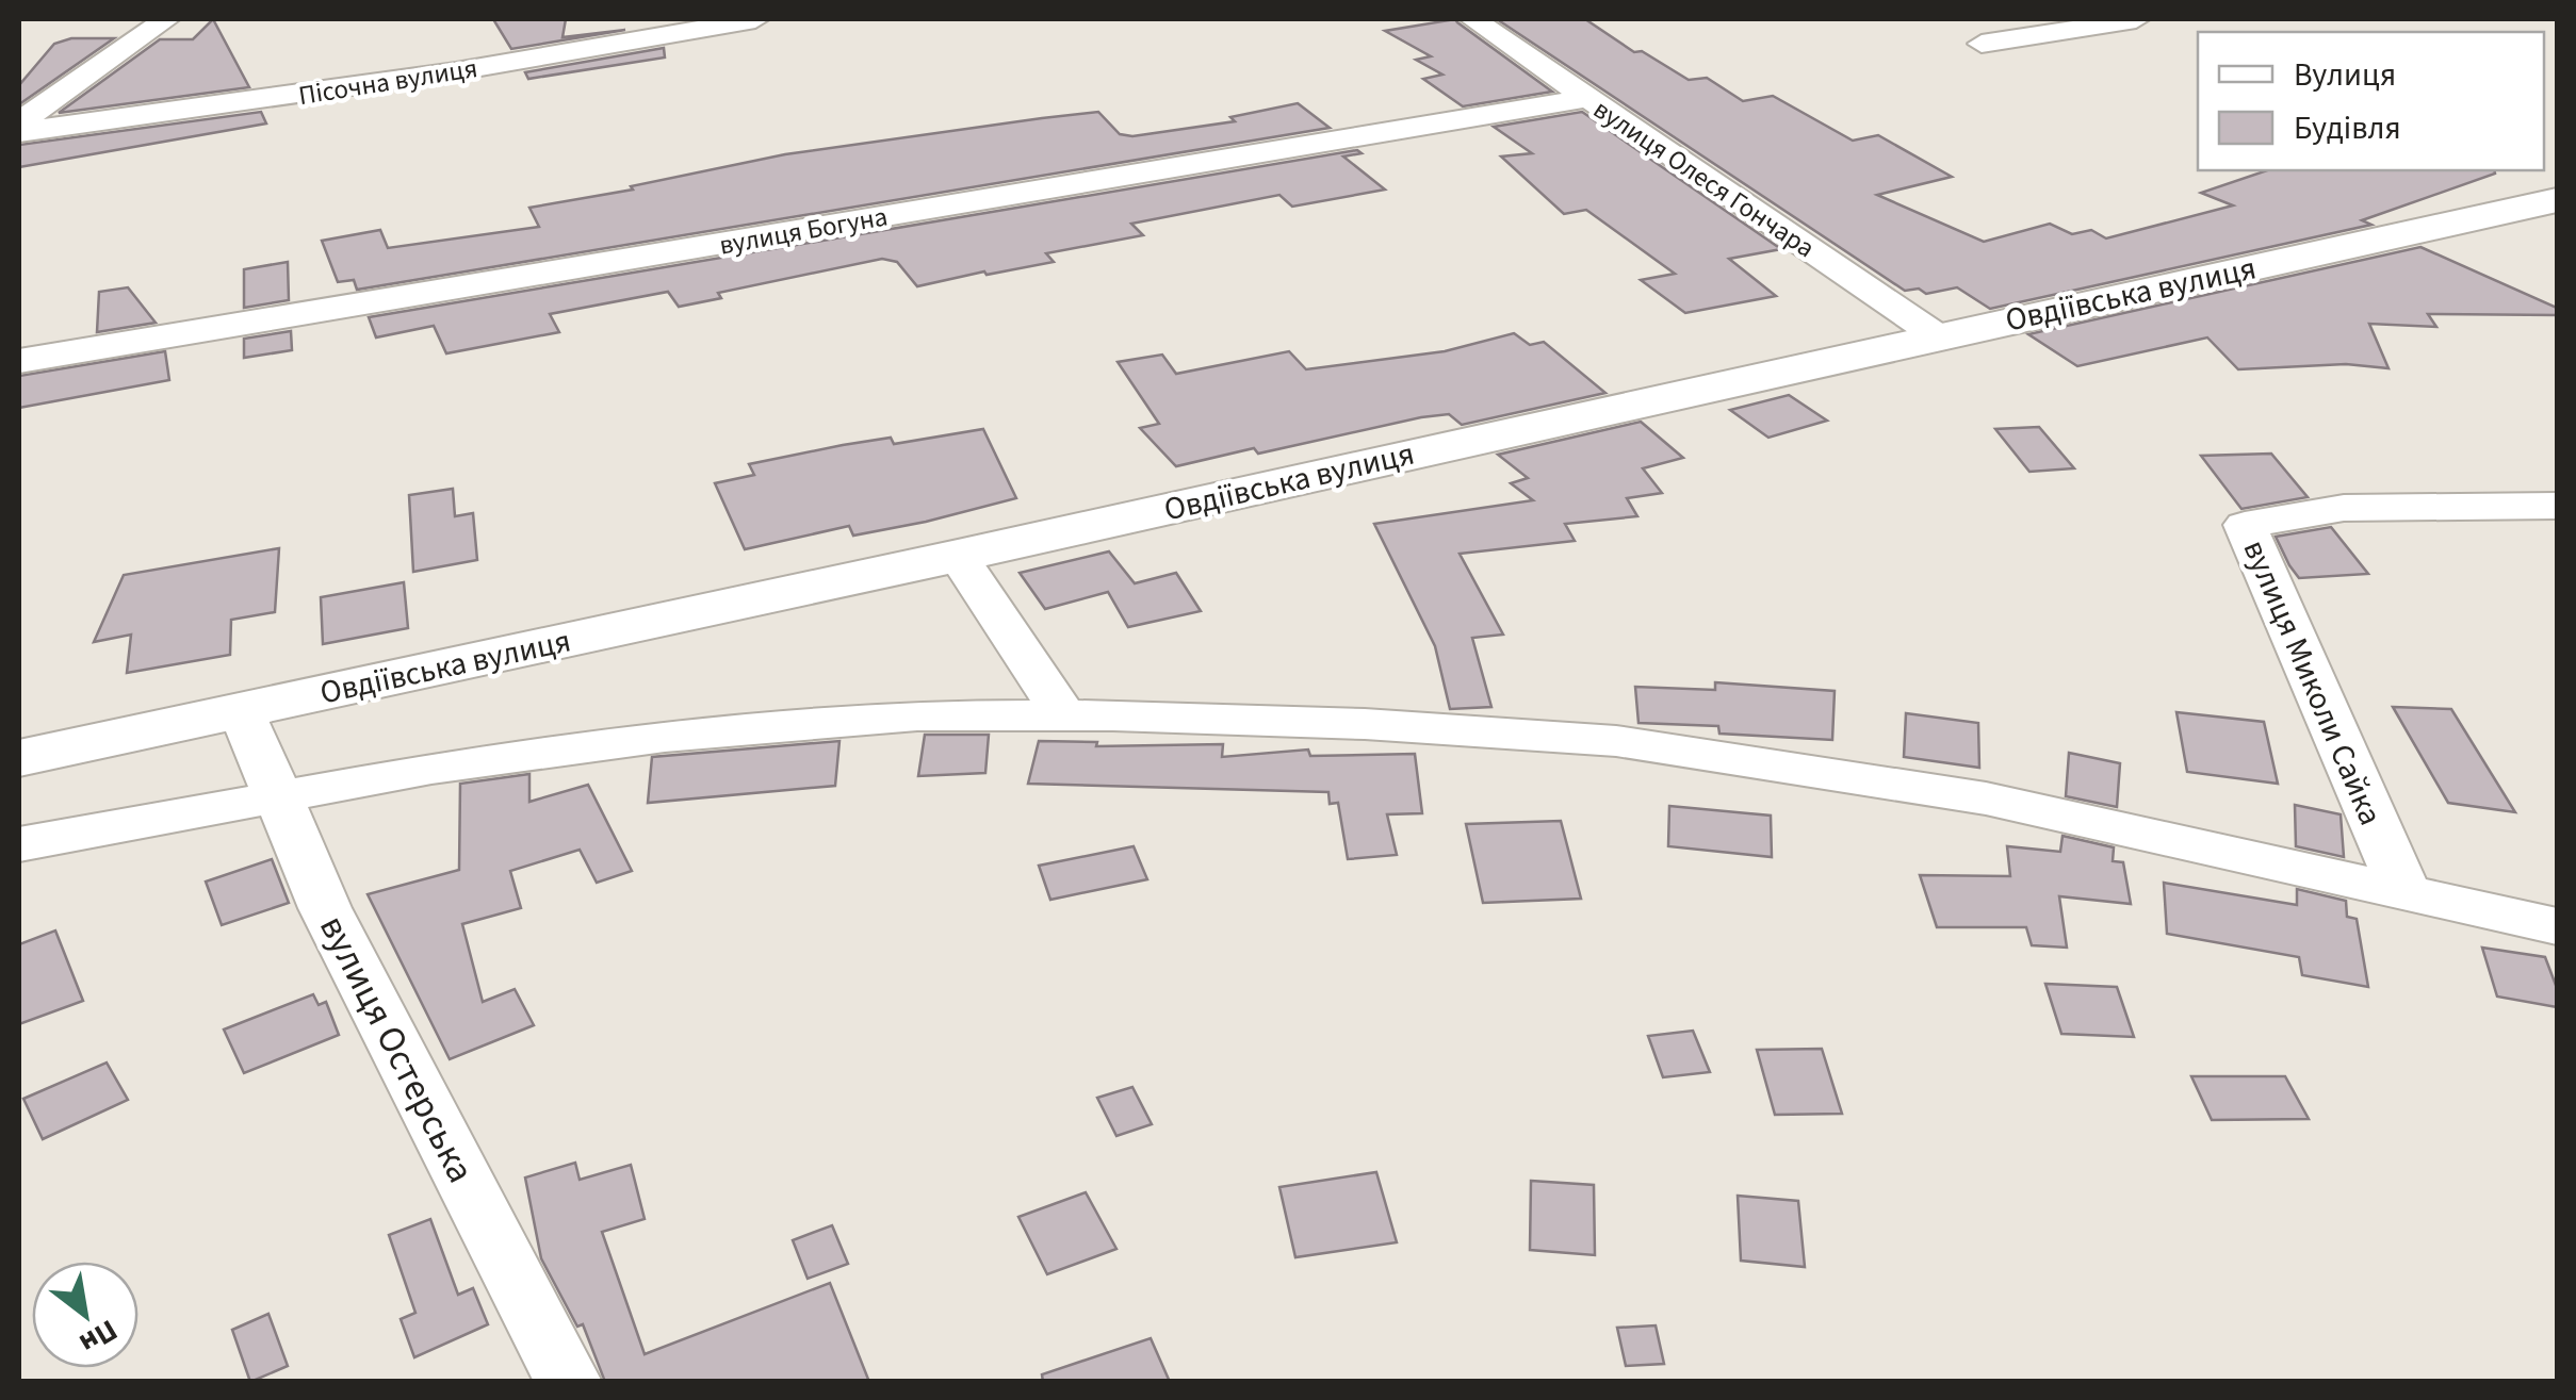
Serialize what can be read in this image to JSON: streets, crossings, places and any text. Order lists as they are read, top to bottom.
{
  "streets": {
    "main road": ["Овдіївська вулиця"],
    "street": [
      "Пісочна вулиця",
      "вулиця Олеся Гончара",
      "вулиця Богуна",
      "вулиця Миколи Сайка",
      "вулиця Остерська"
    ]
  },
  "crossings": [
    ["вулиця Олеся Гончара", "вулиця Богуна"],
    ["вулиця Олеся Гончара", "Овдіївська вулиця"],
    ["Овдіївська вулиця", "вулиця Остерська"]
  ],
  "legend": ["Вулиця", "Будівля"],
  "north": "bottom right"
}
